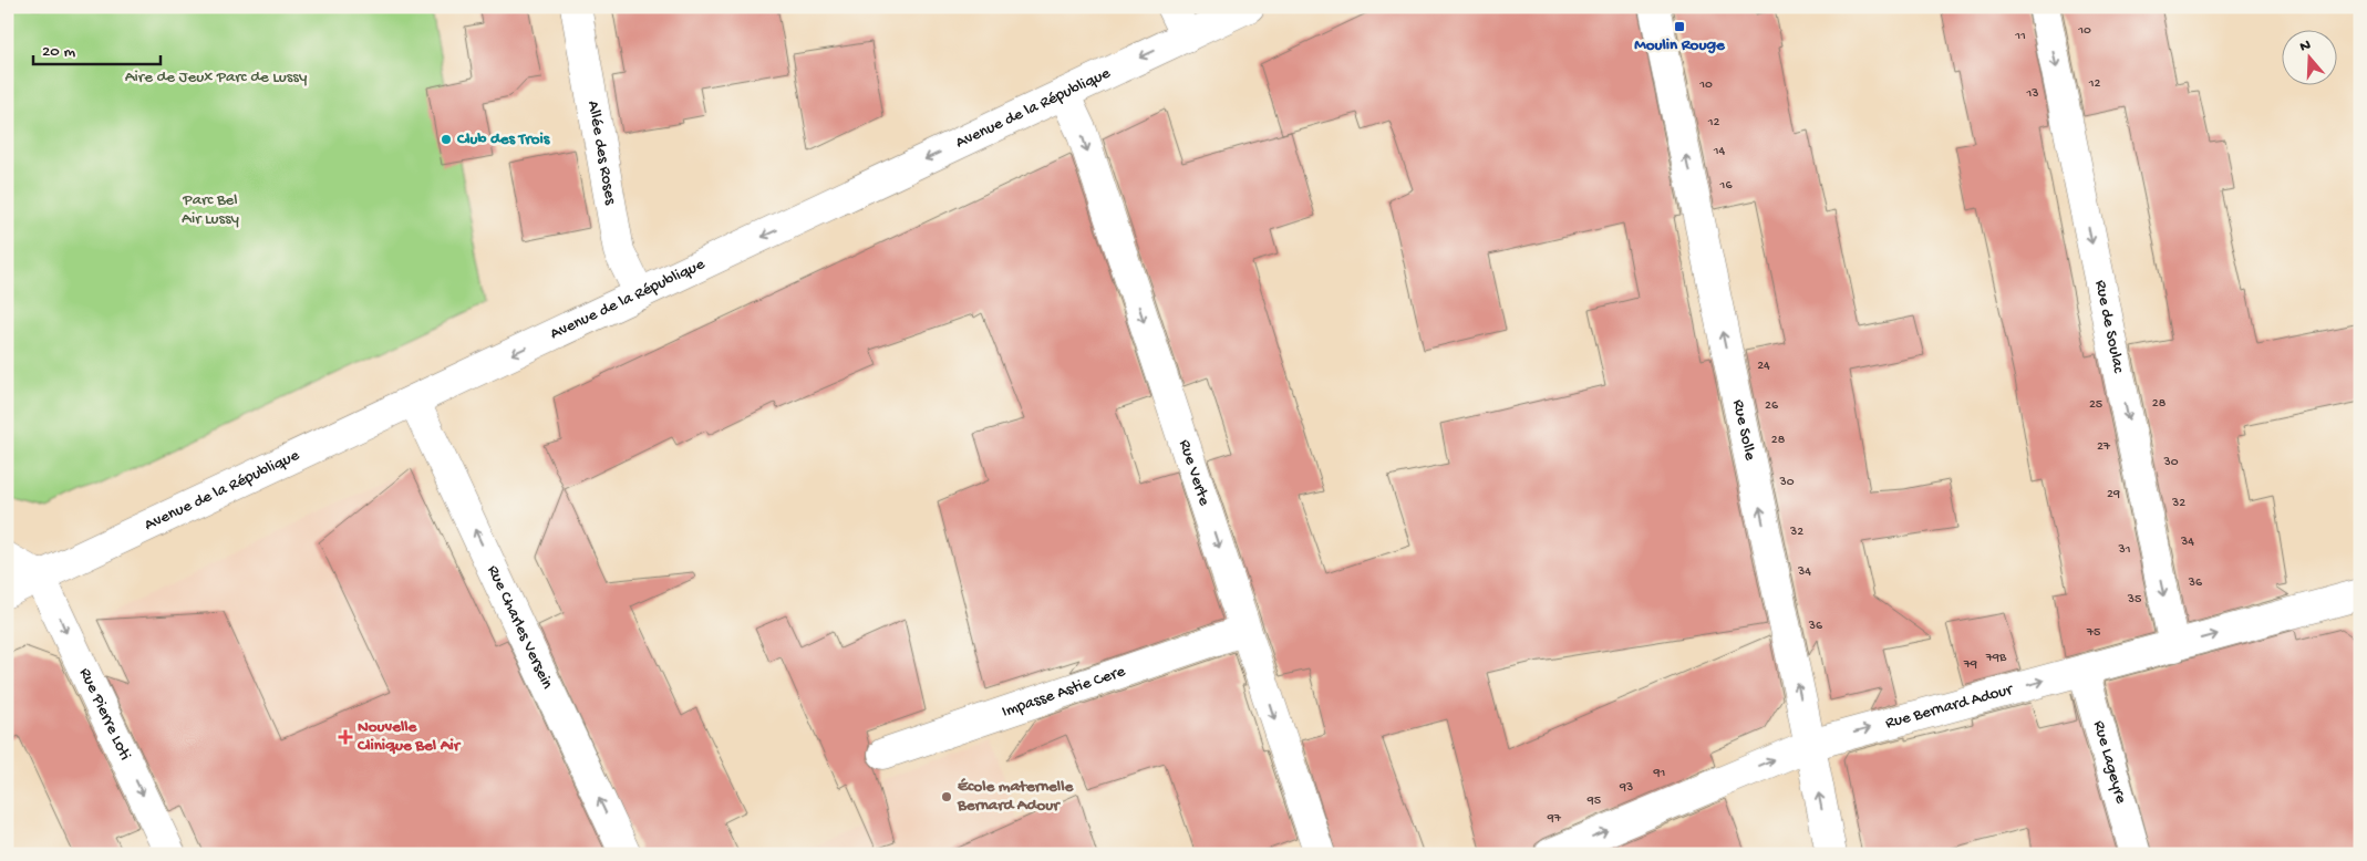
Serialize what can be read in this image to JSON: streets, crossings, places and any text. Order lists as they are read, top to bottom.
{
  "streets": {
    "street": [
      "Avenue de la République",
      "Allée des Roses",
      "Rue de Soulac",
      "Rue Solle",
      "Rue Verte",
      "Rue Charles Versein",
      "Impasse Astie Cere",
      "Rue Bernard Adour",
      "Rue Pierre Loti",
      "Rue Lageyre"
    ]
  },
  "crossings": [
    ["Avenue de la République", "Allée des Roses"],
    ["Avenue de la République", "Rue Verte"],
    ["Avenue de la République", "Rue Charles Versein"],
    ["Avenue de la République", "Rue Pierre Loti"],
    ["Rue de Soulac", "Rue Bernard Adour"],
    ["Rue Solle", "Rue Bernard Adour"],
    ["Rue Verte", "Impasse Astie Cere"],
    ["Rue Bernard Adour", "Rue Lageyre"]
  ],
  "one_way": [
    "Avenue de la République",
    "Rue de Soulac",
    "Rue Solle",
    "Rue Verte",
    "Rue Charles Versein",
    "Rue Bernard Adour",
    "Rue Pierre Loti"
  ],
  "parks": ["Aire de Jeux Parc de Lussy", "Parc Bel Air Lussy"],
  "places": {
    "transit": ["Moulin Rouge"],
    "other": ["Club des Trois", "École maternelle Bernard Adour"],
    "health": ["Nouvelle Clinique Bel Air"]
  },
  "house_numbers": [
    "10",
    "11",
    "12",
    "10",
    "13",
    "12",
    "14",
    "16",
    "24",
    "28",
    "25",
    "26",
    "28",
    "27",
    "30",
    "30",
    "29",
    "32",
    "32",
    "34",
    "31",
    "34",
    "36",
    "35",
    "36",
    "75",
    "79B",
    "79",
    "91",
    "93",
    "95",
    "97"
  ],
  "scale_bar": "20 m",
  "north": "top"
}
